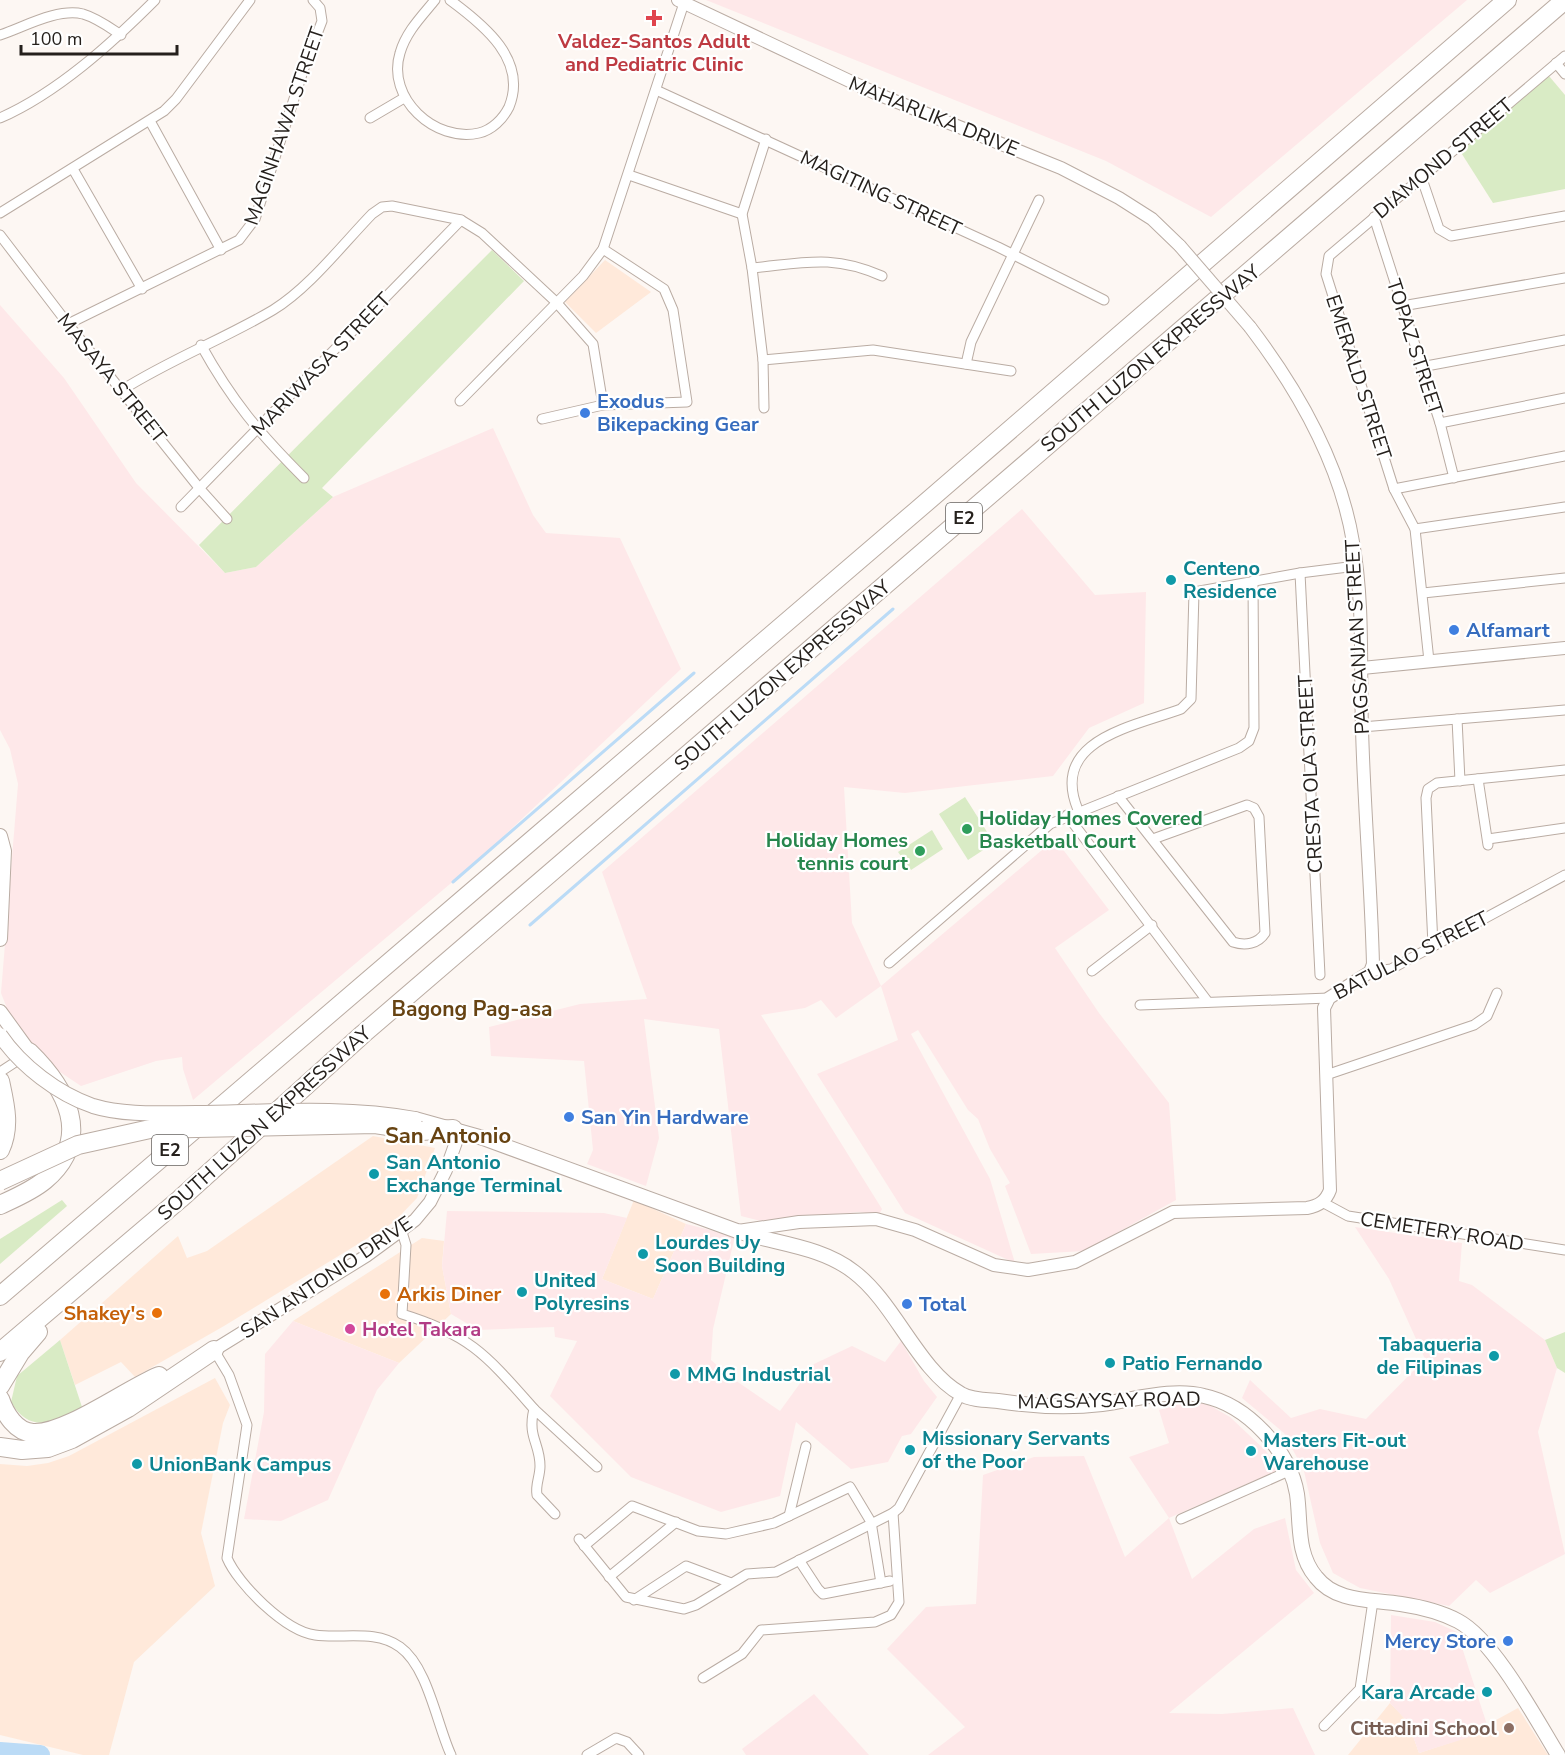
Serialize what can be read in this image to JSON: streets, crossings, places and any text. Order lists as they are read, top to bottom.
{
  "streets": {
    "highway": ["SOUTH LUZON EXPRESSWAY", "E2"],
    "main road": ["MAGSAYSAY ROAD"],
    "street": [
      "MAHARLIKA DRIVE",
      "MAGINHAWA STREET",
      "DIAMOND STREET",
      "MAGITING STREET",
      "TOPAZ STREET",
      "MARIWASA STREET",
      "EMERALD STREET",
      "MASAYA STREET",
      "PAGSANJAN STREET",
      "CRESTA OLA STREET",
      "BATULAO STREET",
      "CEMETERY ROAD",
      "SAN ANTONIO DRIVE"
    ]
  },
  "crossings": [
    ["MAHARLIKA DRIVE", "PAGSANJAN STREET"],
    ["MAGINHAWA STREET", "MASAYA STREET"],
    ["DIAMOND STREET", "TOPAZ STREET"],
    ["DIAMOND STREET", "EMERALD STREET"],
    ["MARIWASA STREET", "MASAYA STREET"],
    ["PAGSANJAN STREET", "BATULAO STREET"]
  ],
  "districts": ["Bagong Pag-asa", "San Antonio"],
  "places": {
    "health": ["Valdez-Santos Adult and Pediatric Clinic"],
    "other": [
      "Exodus Bikepacking Gear",
      "Centeno Residence",
      "Alfamart",
      "Holiday Homes Covered Basketball Court",
      "Holiday Homes tennis court",
      "San Yin Hardware",
      "San Antonio Exchange Terminal",
      "Lourdes Uy Soon Building",
      "United Polyresins",
      "Arkis Diner",
      "Total",
      "Shakey's",
      "Hotel Takara",
      "Tabaqueria de Filipinas",
      "Patio Fernando",
      "MMG Industrial",
      "Missionary Servants of the Poor",
      "Masters Fit-out Warehouse",
      "UnionBank Campus",
      "Mercy Store",
      "Kara Arcade",
      "Cittadini School"
    ]
  },
  "scale_bar": "100 m"
}
